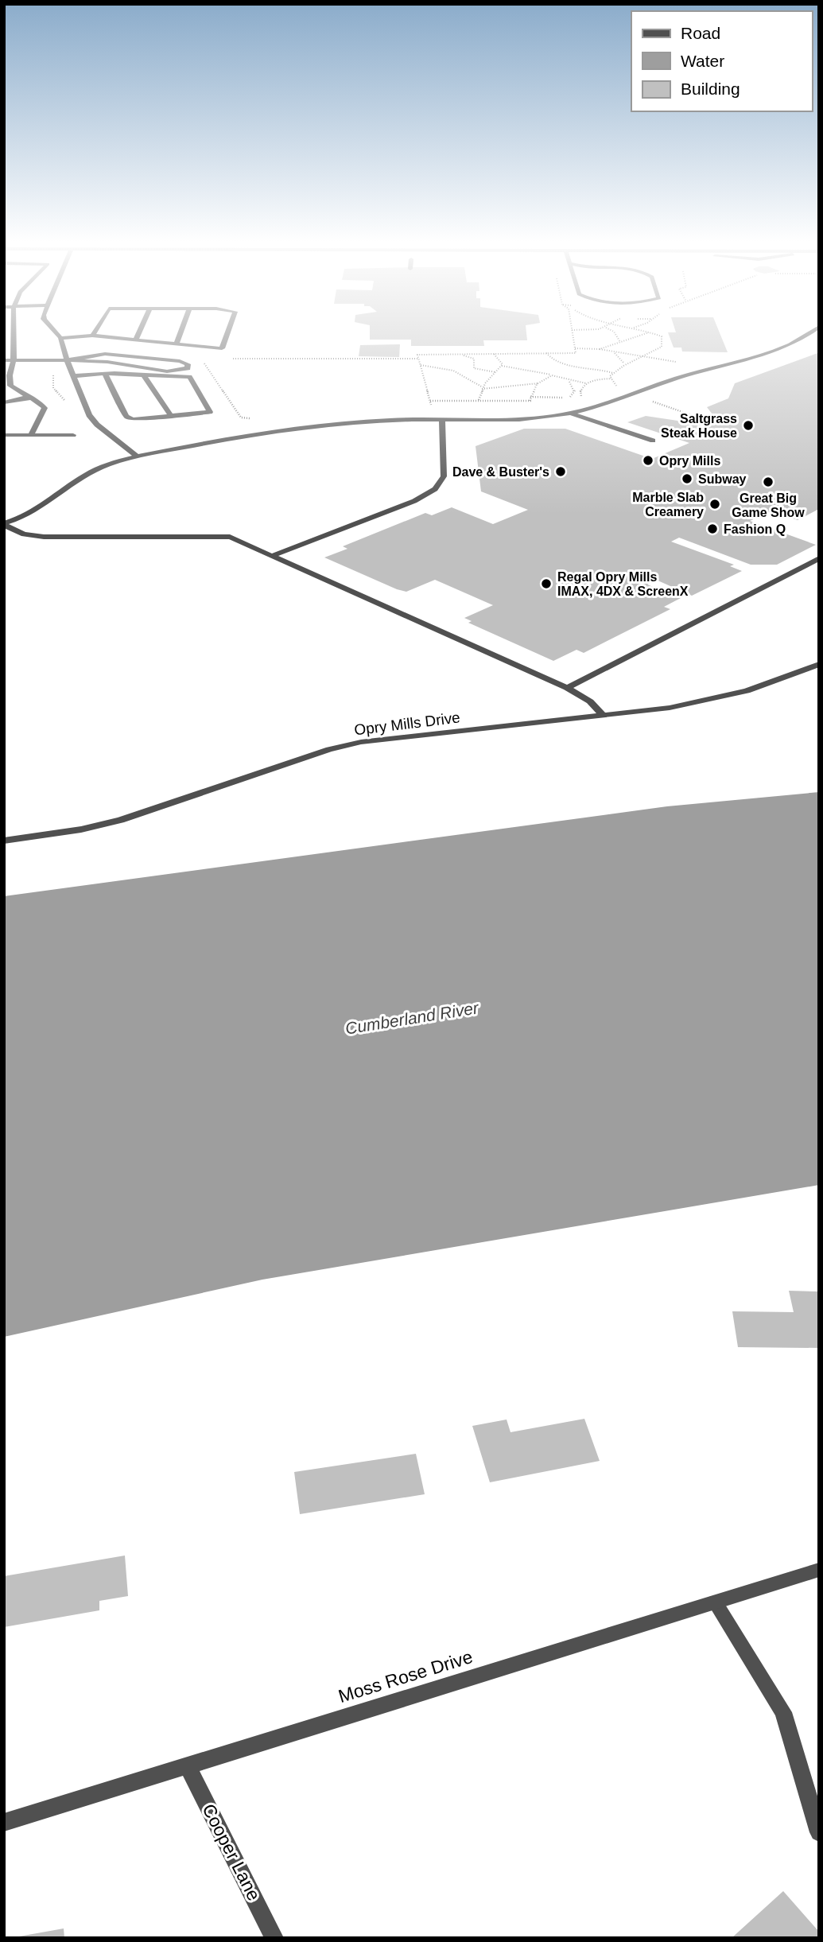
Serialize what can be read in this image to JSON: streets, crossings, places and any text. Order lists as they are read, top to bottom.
{
  "streets": {
    "street": ["Opry Mills Drive", "Moss Rose Drive", "Cooper Lane"]
  },
  "crossings": [
    ["Moss Rose Drive", "Cooper Lane"]
  ],
  "water": ["Cumberland River"],
  "places": [
    "Saltgrass Steak House",
    "Opry Mills",
    "Dave & Buster's",
    "Subway",
    "Great Big Game Show",
    "Marble Slab Creamery",
    "Fashion Q",
    "Regal Opry Mills IMAX, 4DX & ScreenX"
  ],
  "legend": ["Road", "Water", "Building"]
}
